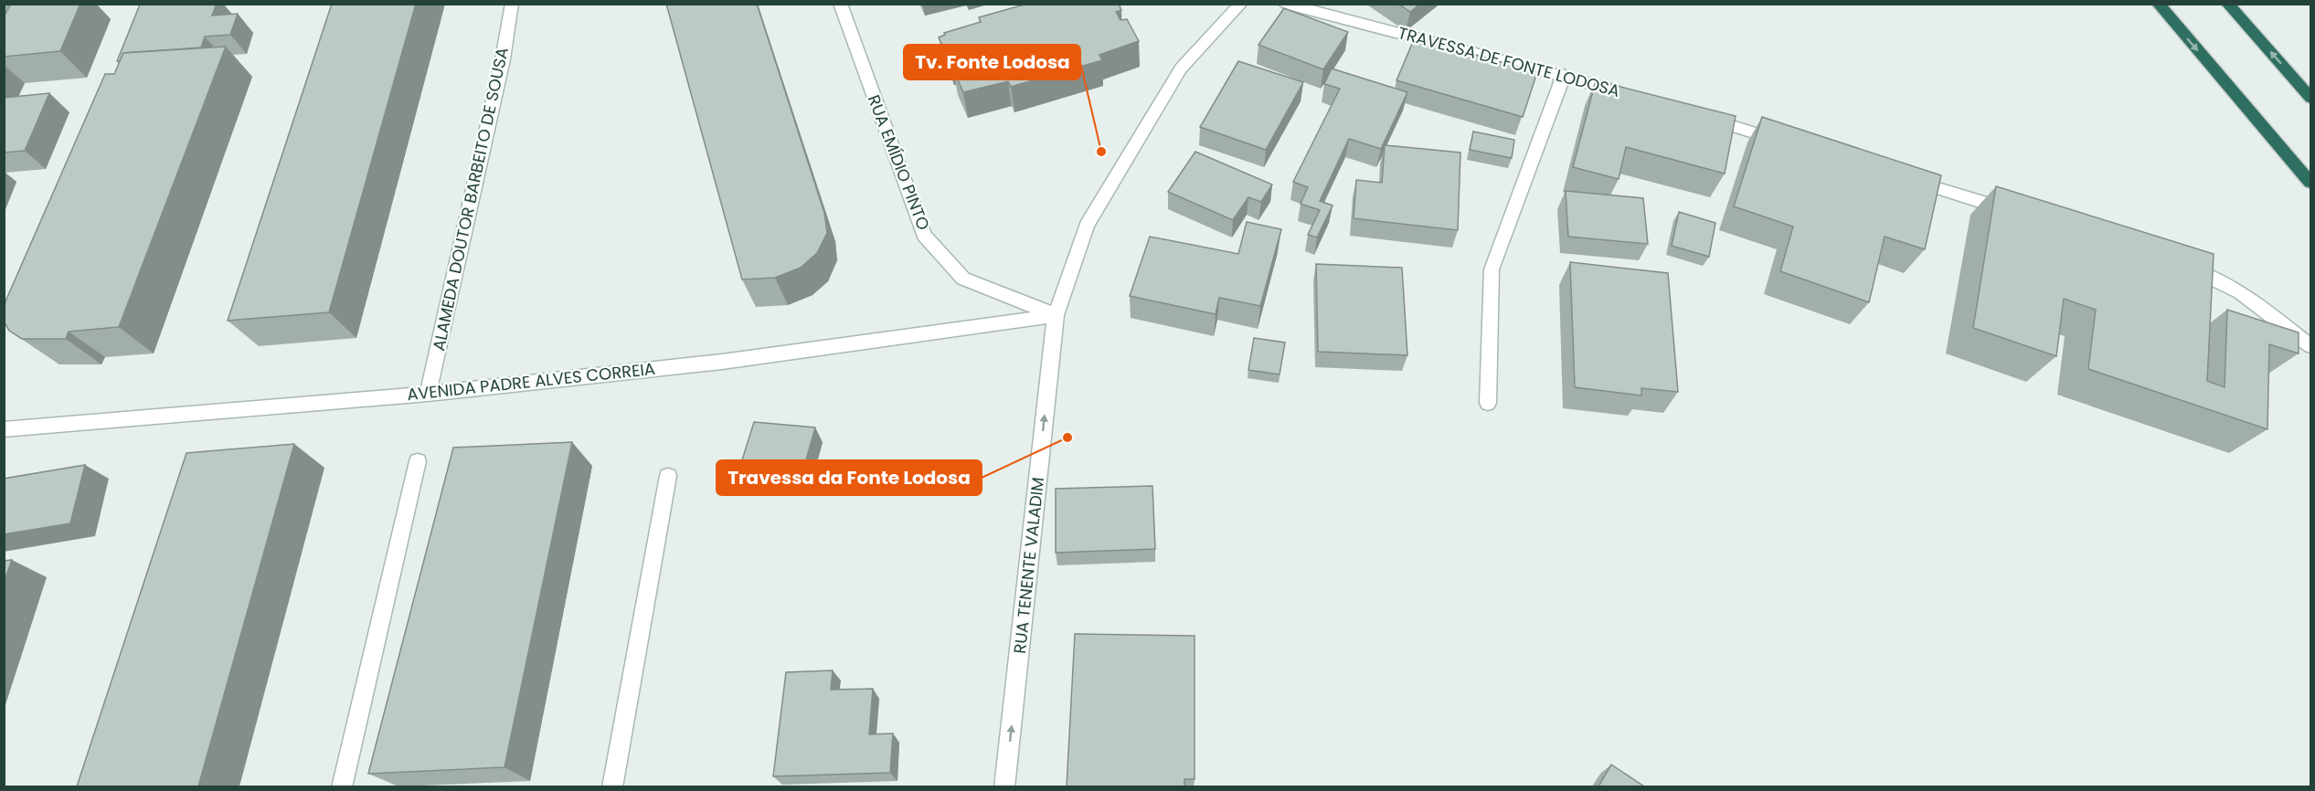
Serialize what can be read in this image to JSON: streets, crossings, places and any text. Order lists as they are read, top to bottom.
{
  "streets": {
    "street": [
      "TRAVESSA DE FONTE LODOSA",
      "RUA EMÍDIO PINTO",
      "ALAMEDA DOUTOR BARBEITO DE SOUSA",
      "AVENIDA PADRE ALVES CORREIA",
      "RUA TENENTE VALADIM"
    ]
  },
  "crossings": [
    ["RUA EMÍDIO PINTO", "AVENIDA PADRE ALVES CORREIA"],
    ["RUA EMÍDIO PINTO", "RUA TENENTE VALADIM"],
    ["ALAMEDA DOUTOR BARBEITO DE SOUSA", "AVENIDA PADRE ALVES CORREIA"],
    ["AVENIDA PADRE ALVES CORREIA", "RUA TENENTE VALADIM"]
  ],
  "one_way": ["RUA TENENTE VALADIM"],
  "places": ["Tv. Fonte Lodosa", "Travessa da Fonte Lodosa"]
}
